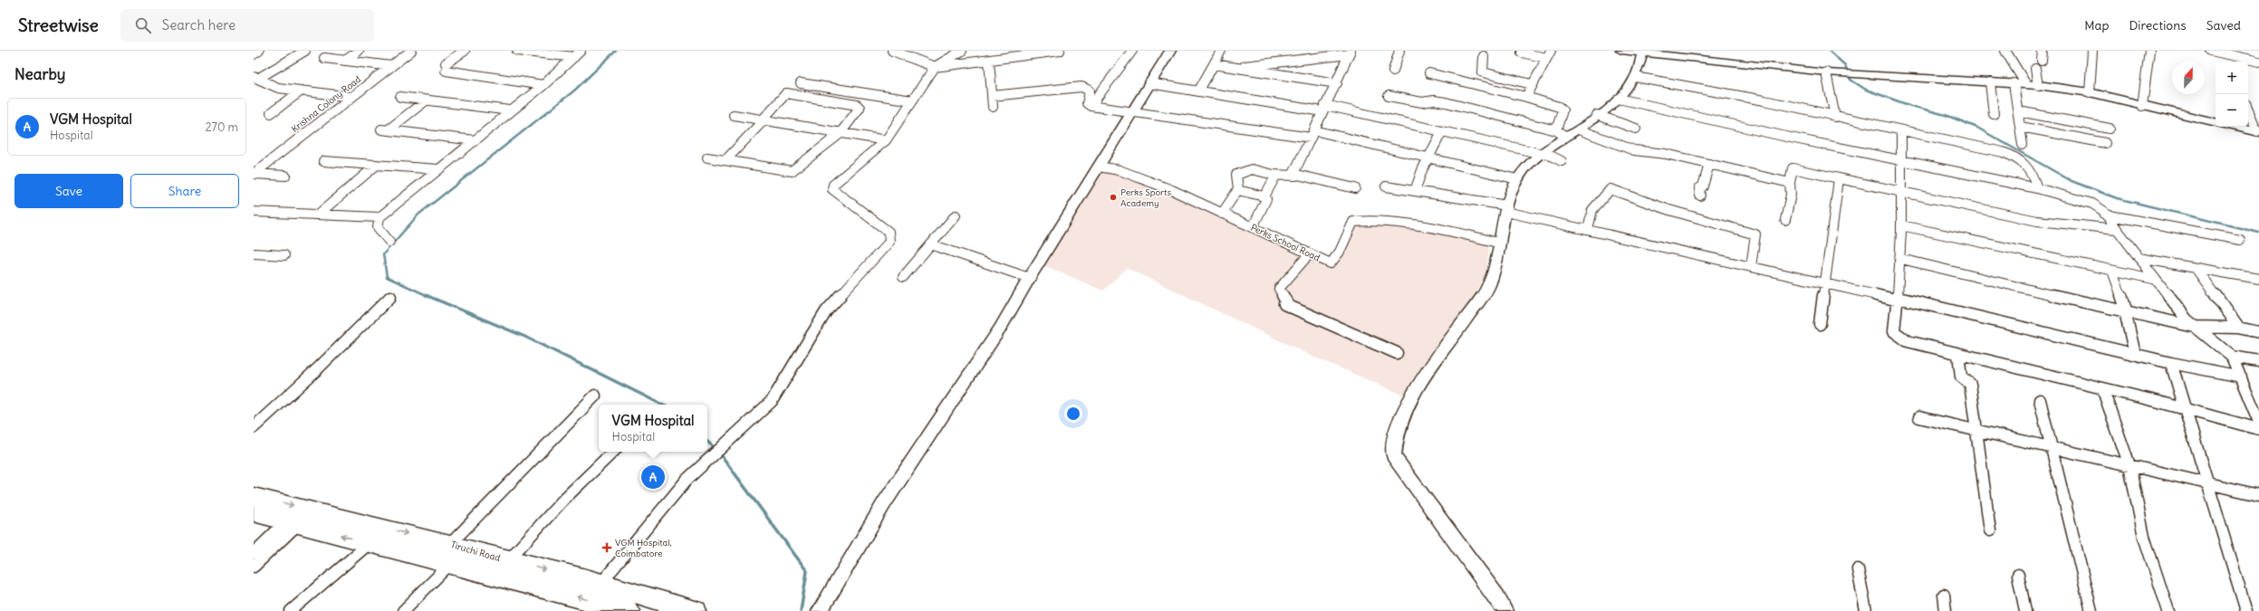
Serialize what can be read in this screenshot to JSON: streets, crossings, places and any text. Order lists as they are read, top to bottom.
{
  "streets": {
    "highway": ["Tiruchi Road"],
    "street": ["Krishna Colony Road", "Perks School Road"]
  },
  "places": {
    "other": ["Perks Sports Academy"],
    "health": ["VGM Hospital, Coimbatore"]
  },
  "north": "top",
  "page": {
    "header": "Streetwise",
    "search": "Search here",
    "nav": ["Map", "Directions", "Saved"],
    "heading": "Nearby",
    "map_buttons": ["+", "−"],
    "list": [
      {
        "mark": "A",
        "name": "VGM Hospital",
        "note": "Hospital",
        "value": "270 m"
      }
    ],
    "buttons": ["Save", "Share"],
    "popup": ["VGM Hospital", "Hospital"],
    "pins": "A"
  }
}
